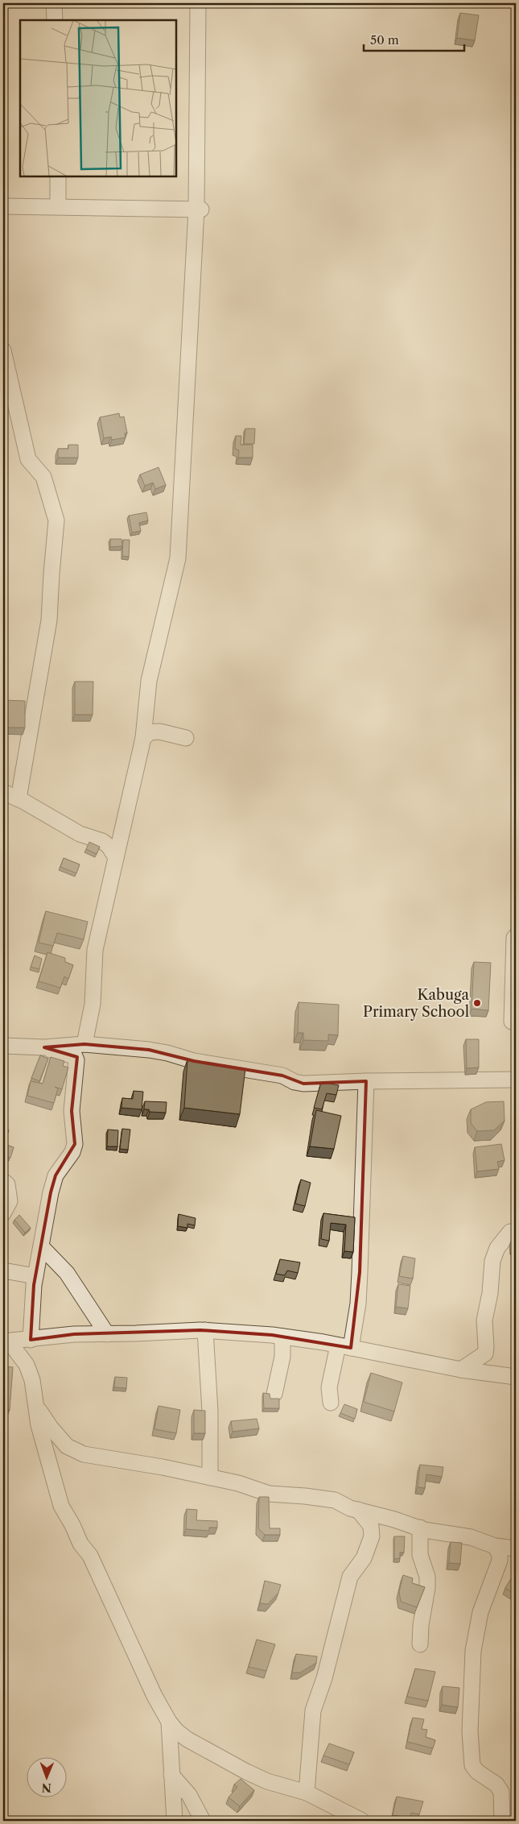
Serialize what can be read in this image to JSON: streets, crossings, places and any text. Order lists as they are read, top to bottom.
{
  "places": ["Kabuga Primary School"],
  "scale_bar": "50 m",
  "north": "bottom"
}
